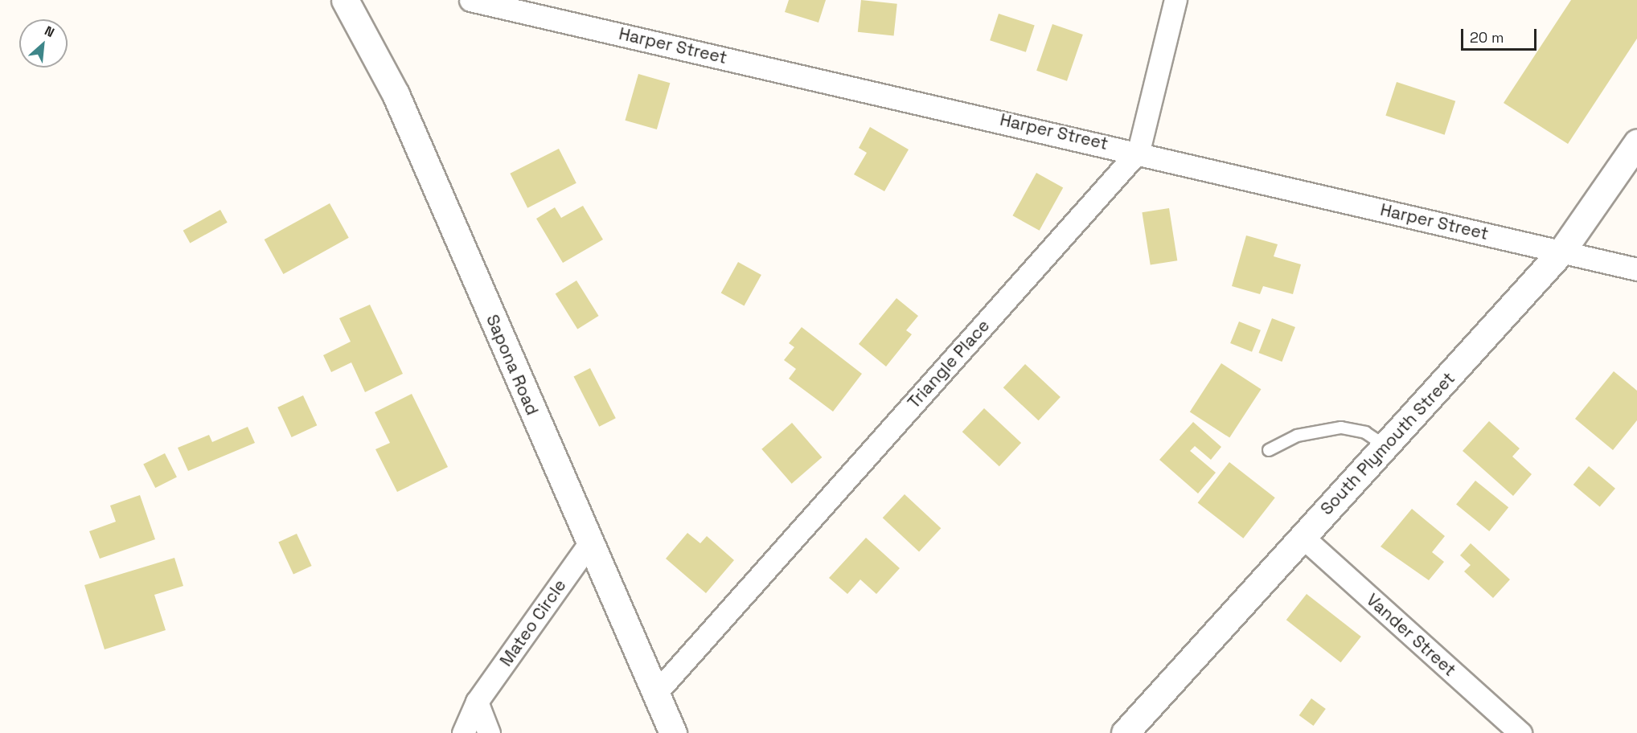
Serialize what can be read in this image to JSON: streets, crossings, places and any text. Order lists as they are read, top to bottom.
{
  "streets": {
    "street": [
      "Harper Street",
      "Triangle Place",
      "Sapona Road",
      "South Plymouth Street",
      "Mateo Circle",
      "Vander Street"
    ]
  },
  "crossings": [
    ["Harper Street", "Triangle Place"],
    ["Harper Street", "South Plymouth Street"],
    ["Triangle Place", "Sapona Road"],
    ["Sapona Road", "Mateo Circle"],
    ["South Plymouth Street", "Vander Street"]
  ],
  "scale_bar": "20 m",
  "north": "top right"
}
